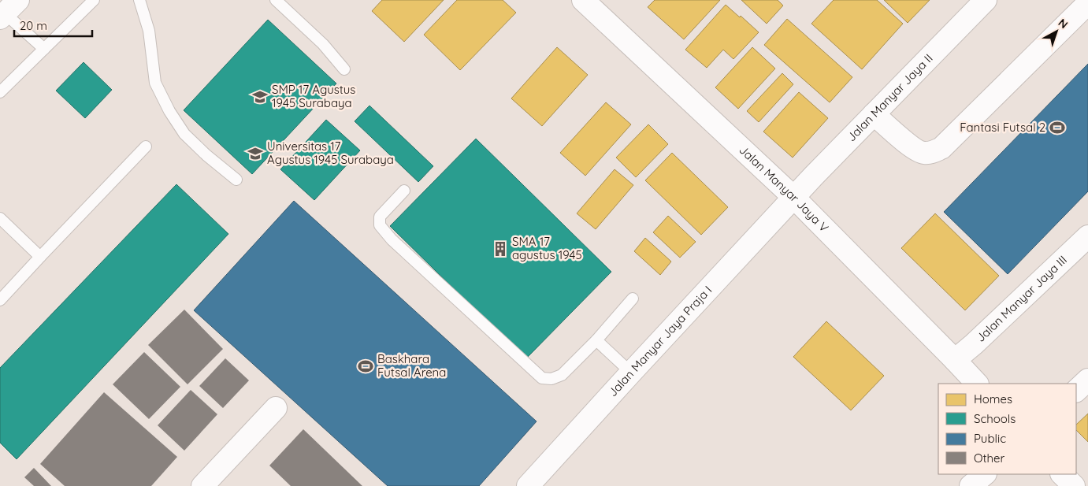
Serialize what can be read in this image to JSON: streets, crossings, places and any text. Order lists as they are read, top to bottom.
{
  "streets": {
    "street": [
      "Jalan Manyar Jaya II",
      "Jalan Manyar Jaya V",
      "Jalan Manyar Jaya III",
      "Jalan Manyar Jaya Praja I"
    ]
  },
  "crossings": [
    ["Jalan Manyar Jaya II", "Jalan Manyar Jaya V"],
    ["Jalan Manyar Jaya II", "Jalan Manyar Jaya Praja I"],
    ["Jalan Manyar Jaya V", "Jalan Manyar Jaya III"],
    ["Jalan Manyar Jaya V", "Jalan Manyar Jaya Praja I"]
  ],
  "places": {
    "school or university": ["SMP 17 Agustus 1945 Surabaya", "Universitas 17 Agustus 1945 Surabaya"],
    "sports": ["Fantasi Futsal 2", "Baskhara Futsal Arena"],
    "building": ["SMA 17 agustus 1945"]
  },
  "legend": [
    "Homes",
    "Schools",
    "Public",
    "Other"
  ],
  "scale_bar": "20 m",
  "north": "top right"
}
